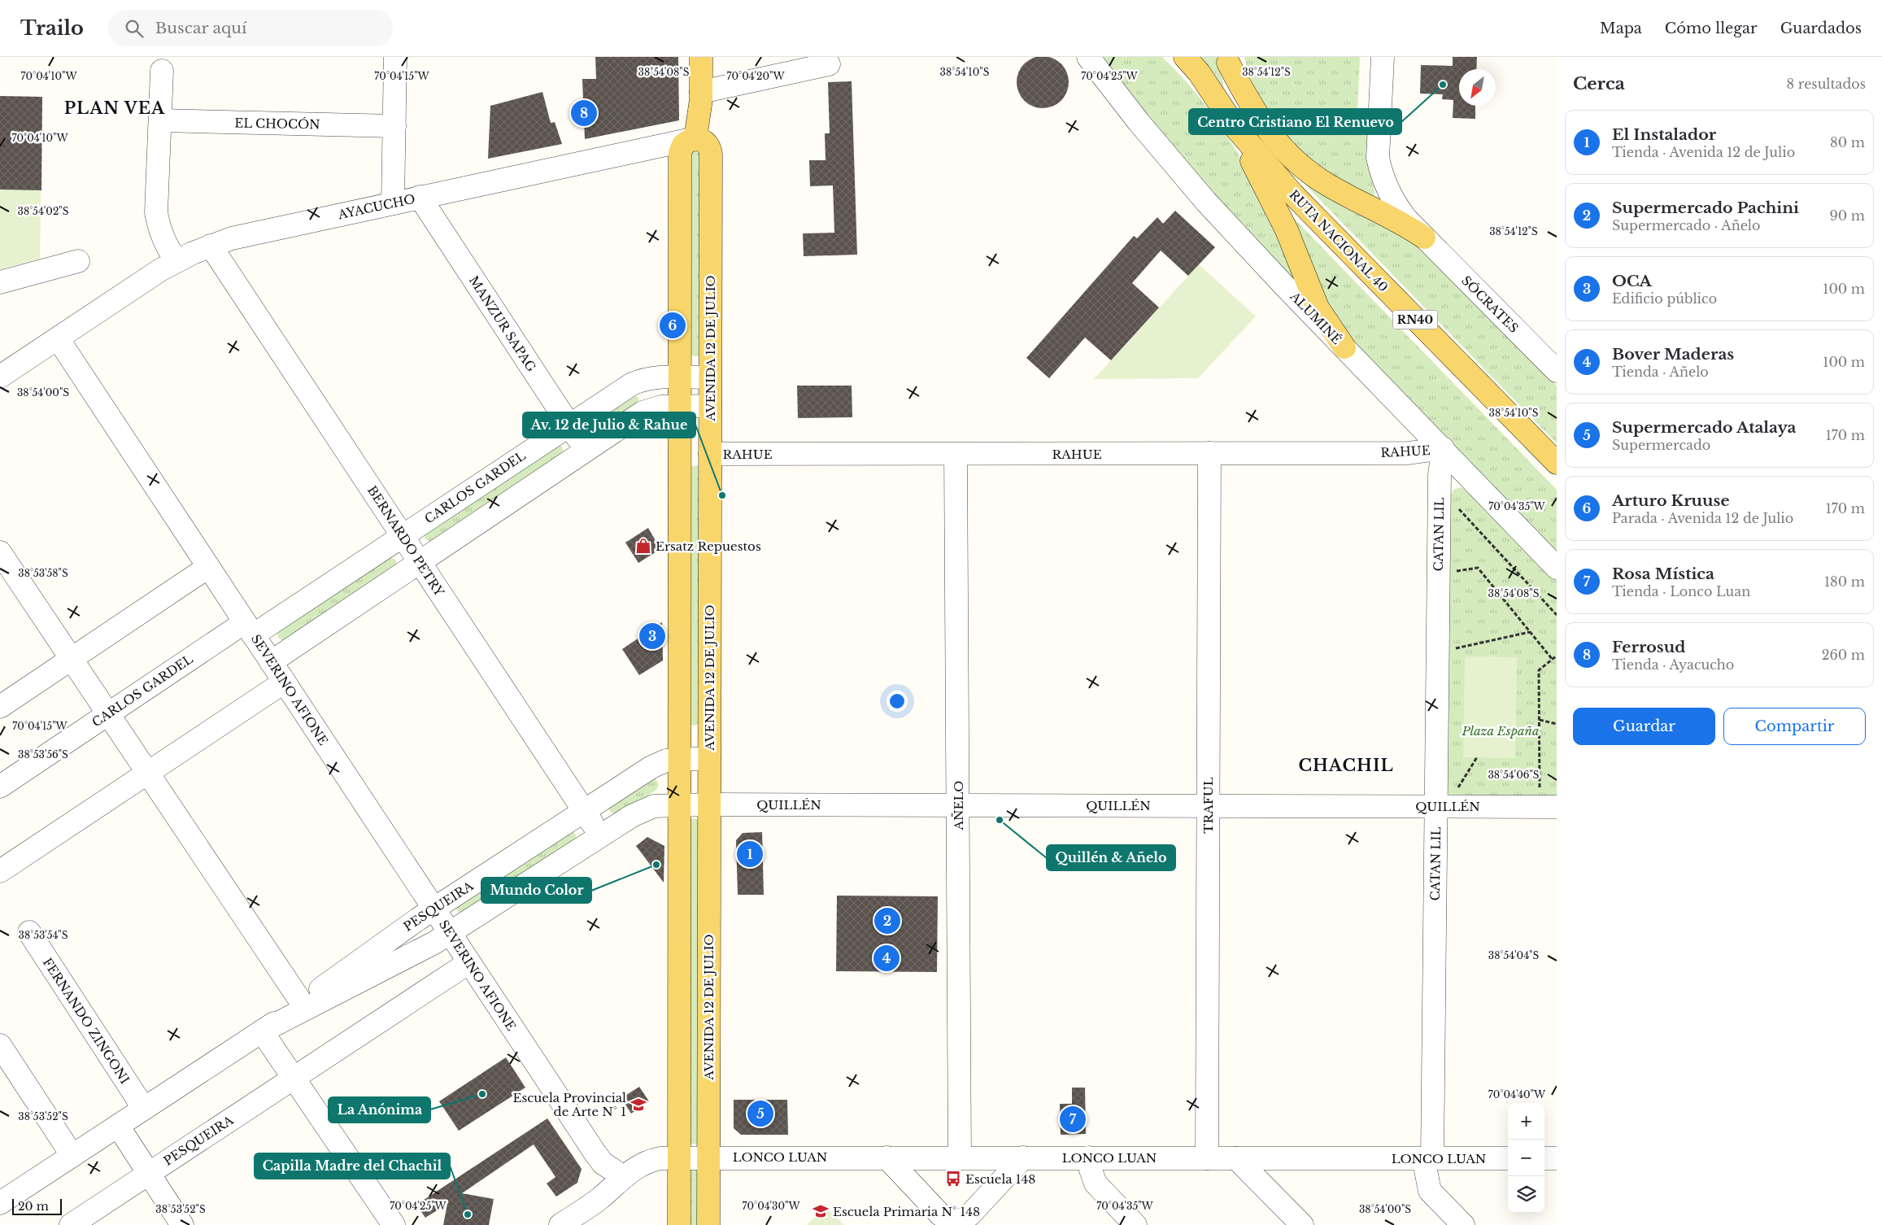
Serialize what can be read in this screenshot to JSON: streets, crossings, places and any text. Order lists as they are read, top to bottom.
{
  "streets": {
    "main road": ["RUTA NACIONAL 40", "RN40", "AVENIDA 12 DE JULIO"],
    "street": [
      "EL CHOCÓN",
      "AYACUCHO",
      "SÓCRATES",
      "ALUMINÉ",
      "MANZUR SAPAG",
      "RAHUE",
      "CARLOS GARDEL",
      "CATAN LIL",
      "BERNARDO PETRY",
      "SEVERINO AFIONE",
      "QUILLÉN",
      "AÑELO",
      "TRAFUL",
      "PESQUEIRA",
      "FERNANDO ZINGONI",
      "LONCO LUAN"
    ]
  },
  "crossings": [
    ["AYACUCHO", "MANZUR SAPAG"],
    ["AYACUCHO", "AVENIDA 12 DE JULIO"],
    ["AYACUCHO", "BERNARDO PETRY"],
    ["AYACUCHO", "SEVERINO AFIONE"],
    ["ALUMINÉ", "RAHUE"],
    ["ALUMINÉ", "CATAN LIL"],
    ["MANZUR SAPAG", "CARLOS GARDEL"],
    ["AVENIDA 12 DE JULIO", "RAHUE"],
    ["AVENIDA 12 DE JULIO", "CARLOS GARDEL"],
    ["AVENIDA 12 DE JULIO", "QUILLÉN"],
    ["AVENIDA 12 DE JULIO", "PESQUEIRA"],
    ["AVENIDA 12 DE JULIO", "LONCO LUAN"],
    ["RAHUE", "CATAN LIL"],
    ["RAHUE", "AÑELO"],
    ["RAHUE", "TRAFUL"],
    ["CARLOS GARDEL", "BERNARDO PETRY"],
    ["CARLOS GARDEL", "SEVERINO AFIONE"],
    ["CATAN LIL", "QUILLÉN"],
    ["CATAN LIL", "LONCO LUAN"],
    ["BERNARDO PETRY", "PESQUEIRA"],
    ["SEVERINO AFIONE", "PESQUEIRA"],
    ["SEVERINO AFIONE", "LONCO LUAN"],
    ["QUILLÉN", "AÑELO"],
    ["QUILLÉN", "TRAFUL"],
    ["QUILLÉN", "PESQUEIRA"],
    ["AÑELO", "LONCO LUAN"],
    ["TRAFUL", "LONCO LUAN"],
    ["PESQUEIRA", "FERNANDO ZINGONI"]
  ],
  "districts": ["PLAN VEA", "CHACHIL"],
  "parks": ["Plaza España"],
  "places": {
    "other": [
      "Centro Cristiano El Renuevo",
      "Av. 12 de Julio & Rahue",
      "Quillén & Añelo",
      "Mundo Color",
      "La Anónima",
      "Capilla Madre del Chachil"
    ],
    "shop": ["Ersatz Repuestos"],
    "school or university": ["Escuela Provincial de Arte N° 1", "Escuela Primaria N° 148"],
    "bus stop": ["Escuela 148"]
  },
  "scale_bar": "20 m",
  "north": "bottom left",
  "page": {
    "header": "Trailo",
    "search": "Buscar aquí",
    "nav": ["Mapa", "Cómo llegar", "Guardados"],
    "heading": ["Cerca", "8 resultados"],
    "pins": [
      "8",
      "6",
      "3",
      "1",
      "2",
      "4",
      "5",
      "7"
    ],
    "list": [
      {
        "mark": "1",
        "name": "El Instalador",
        "note": "Tienda · Avenida 12 de Julio",
        "value": "80 m"
      },
      {
        "mark": "2",
        "name": "Supermercado Pachini",
        "note": "Supermercado · Añelo",
        "value": "90 m"
      },
      {
        "mark": "3",
        "name": "OCA",
        "note": "Edificio público",
        "value": "100 m"
      },
      {
        "mark": "4",
        "name": "Bover Maderas",
        "note": "Tienda · Añelo",
        "value": "100 m"
      },
      {
        "mark": "5",
        "name": "Supermercado Atalaya",
        "note": "Supermercado",
        "value": "170 m"
      },
      {
        "mark": "6",
        "name": "Arturo Kruuse",
        "note": "Parada · Avenida 12 de Julio",
        "value": "170 m"
      },
      {
        "mark": "7",
        "name": "Rosa Mística",
        "note": "Tienda · Lonco Luan",
        "value": "180 m"
      },
      {
        "mark": "8",
        "name": "Ferrosud",
        "note": "Tienda · Ayacucho",
        "value": "260 m"
      }
    ],
    "buttons": ["Guardar", "Compartir"],
    "map_buttons": ["+", "−"],
    "scale": "20 m"
  },
  "coordinates": [
    "38°54'08\"S",
    "38°54'10\"S",
    "38°54'12\"S",
    "70°04'15\"W",
    "70°04'10\"W",
    "70°04'20\"W",
    "70°04'25\"W",
    "38°54'02\"S",
    "38°54'00\"S",
    "70°04'35\"W",
    "38°53'58\"S",
    "38°53'56\"S",
    "38°54'06\"S",
    "38°53'54\"S",
    "38°54'04\"S",
    "70°04'40\"W",
    "38°53'52\"S",
    "70°04'30\"W"
  ]
}
